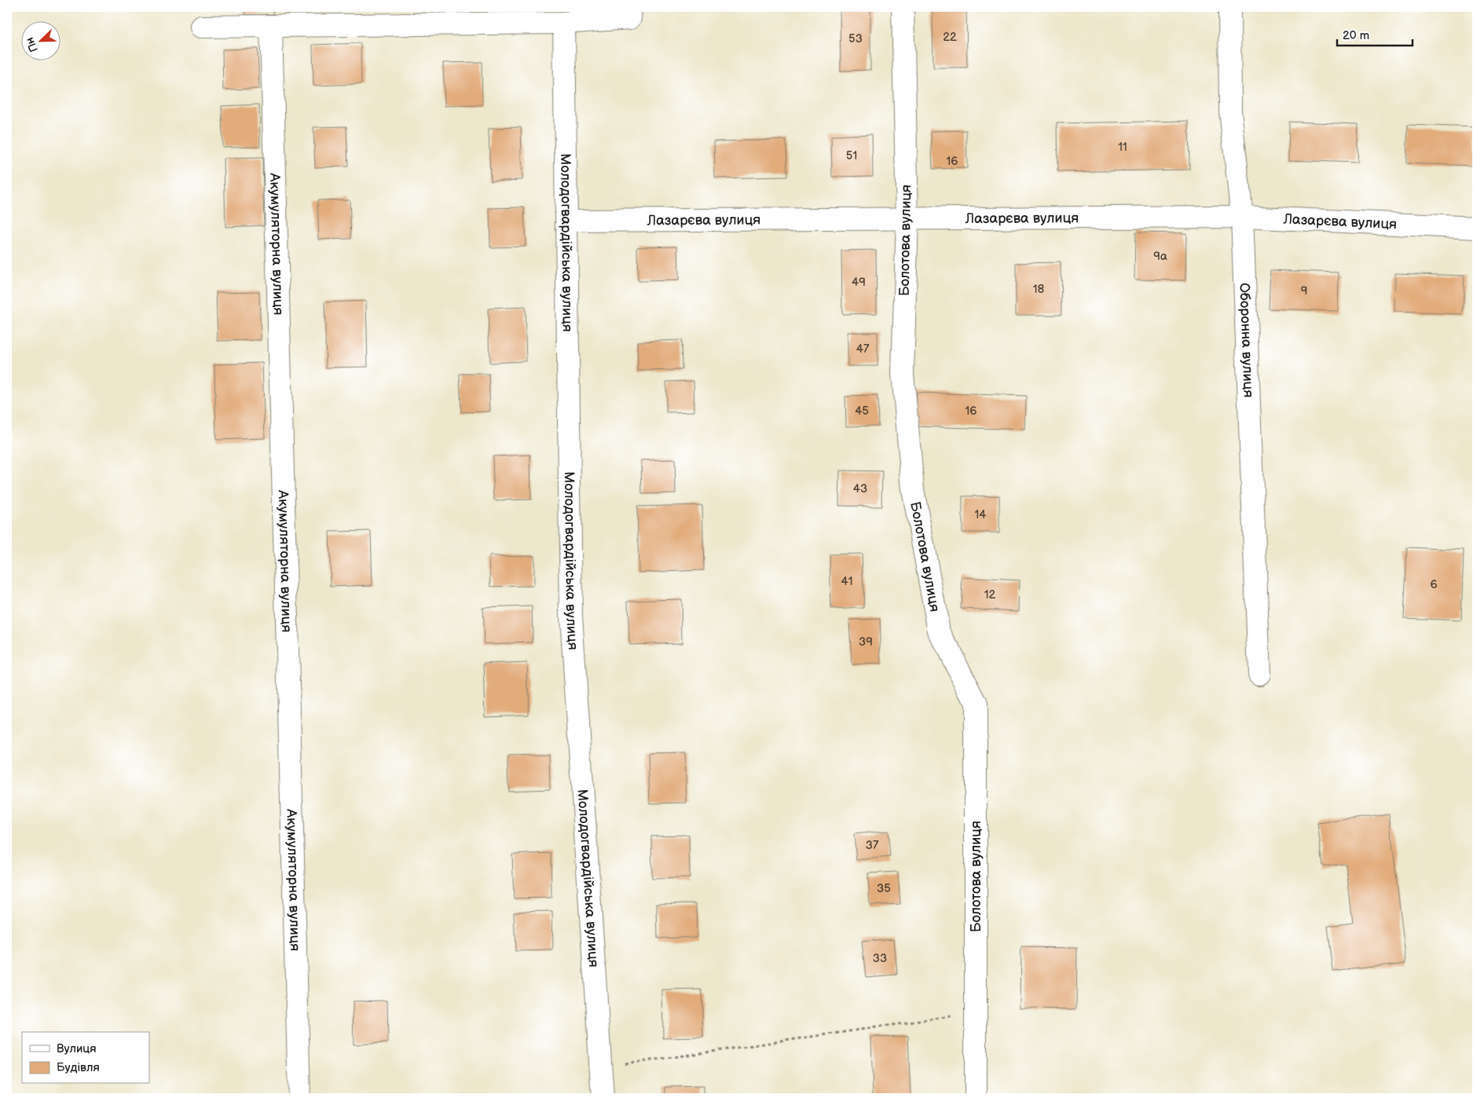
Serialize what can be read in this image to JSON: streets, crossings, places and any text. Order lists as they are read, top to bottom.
{
  "streets": {
    "street": [
      "Лазарєва вулиця",
      "Болотова вулиця",
      "Молодогвардійська вулиця",
      "Акумуляторна вулиця",
      "Оборонна вулиця"
    ]
  },
  "crossings": [
    ["Лазарєва вулиця", "Болотова вулиця"],
    ["Лазарєва вулиця", "Молодогвардійська вулиця"],
    ["Лазарєва вулиця", "Оборонна вулиця"]
  ],
  "house_numbers": [
    "22",
    "53",
    "11",
    "51",
    "16",
    "9а",
    "49",
    "18",
    "9",
    "47",
    "45",
    "16",
    "43",
    "14",
    "41",
    "6",
    "12",
    "39",
    "37",
    "35",
    "33"
  ],
  "legend": ["Вулиця", "Будівля"],
  "scale_bar": "20 m",
  "north": "bottom left"
}
